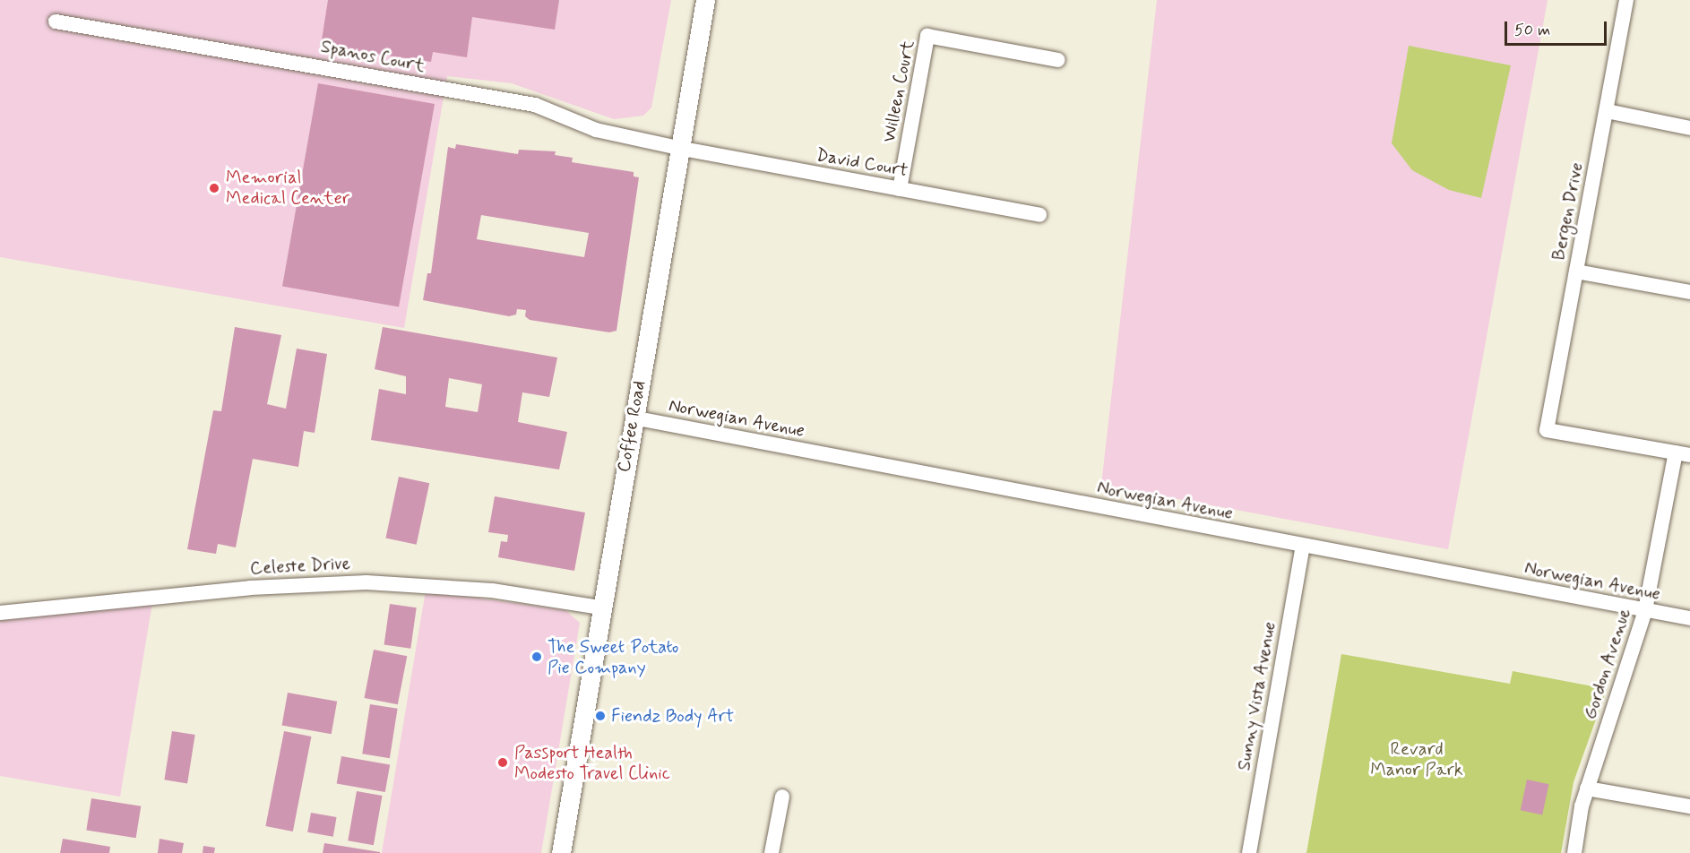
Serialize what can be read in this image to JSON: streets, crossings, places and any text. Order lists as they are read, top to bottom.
{
  "streets": {
    "main road": ["Coffee Road"],
    "street": [
      "Spanos Court",
      "Willeen Court",
      "David Court",
      "Bergen Drive",
      "Norwegian Avenue",
      "Celeste Drive",
      "Gordon Avenue",
      "Sunny Vista Avenue"
    ]
  },
  "crossings": [
    ["Spanos Court", "David Court"],
    ["Spanos Court", "Coffee Road"],
    ["Willeen Court", "David Court"],
    ["David Court", "Coffee Road"],
    ["Bergen Drive", "Gordon Avenue"],
    ["Norwegian Avenue", "Coffee Road"],
    ["Norwegian Avenue", "Gordon Avenue"],
    ["Norwegian Avenue", "Sunny Vista Avenue"],
    ["Coffee Road", "Celeste Drive"]
  ],
  "parks": ["Revard Manor Park"],
  "places": [
    "Memorial Medical Center",
    "The Sweet Potato Pie Company",
    "Fiendz Body Art",
    "Passport Health Modesto Travel Clinic"
  ],
  "scale_bar": "50 m"
}
